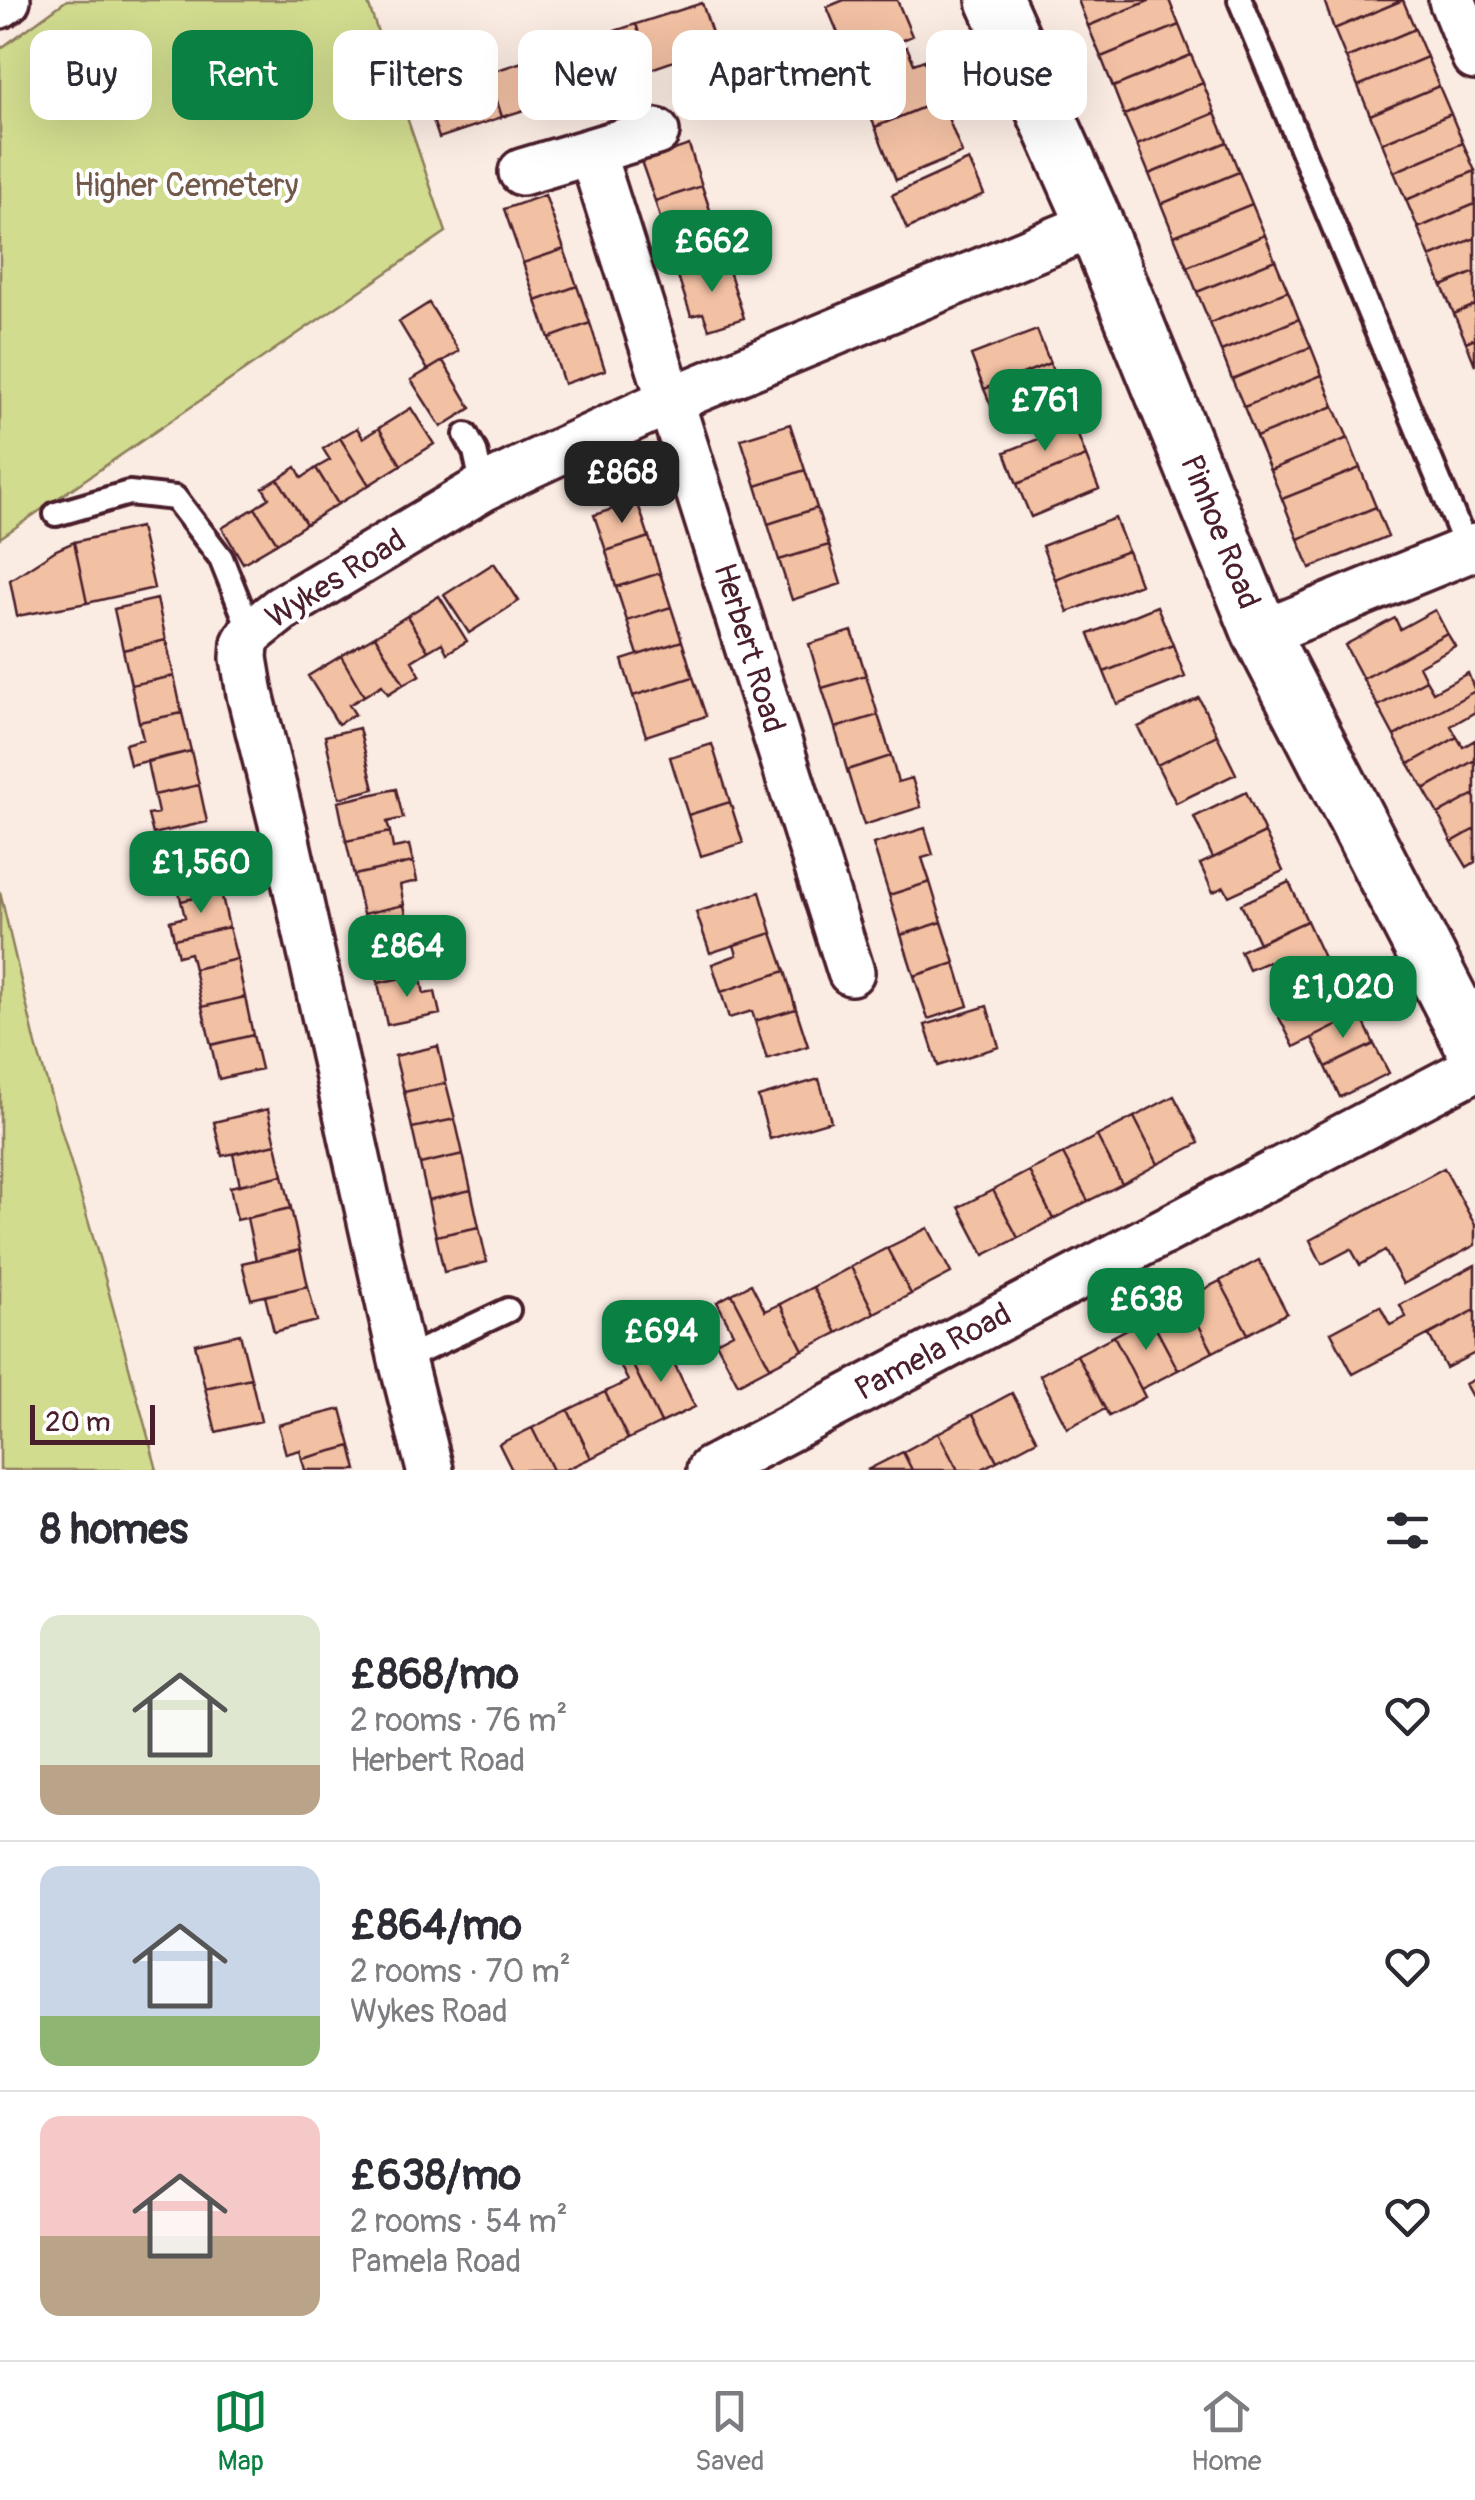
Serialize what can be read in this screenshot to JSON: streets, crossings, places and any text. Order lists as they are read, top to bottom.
{
  "streets": {
    "main road": ["Pinhoe Road"],
    "street": ["Wykes Road", "Herbert Road", "Pamela Road"]
  },
  "crossings": [
    ["Pinhoe Road", "Wykes Road"],
    ["Wykes Road", "Herbert Road"]
  ],
  "parks": ["Higher Cemetery"],
  "scale_bar": "20 m",
  "page": {
    "chip": [
      "Buy",
      "Rent",
      "Filters",
      "New",
      "Apartment",
      "House"
    ],
    "price": [
      "£662",
      "£761",
      "£868",
      "£1,560",
      "£864",
      "£1,020",
      "£638",
      "£694"
    ],
    "scale": "20 m",
    "heading": "8 homes",
    "list": [
      {
        "name": "£868/mo",
        "note": "2 rooms · 76 m² · Herbert Road"
      },
      {
        "name": "£864/mo",
        "note": "2 rooms · 70 m² · Wykes Road"
      },
      {
        "name": "£638/mo",
        "note": "2 rooms · 54 m² · Pamela Road"
      }
    ],
    "tabs": ["Map", "Saved", "Home"]
  }
}
